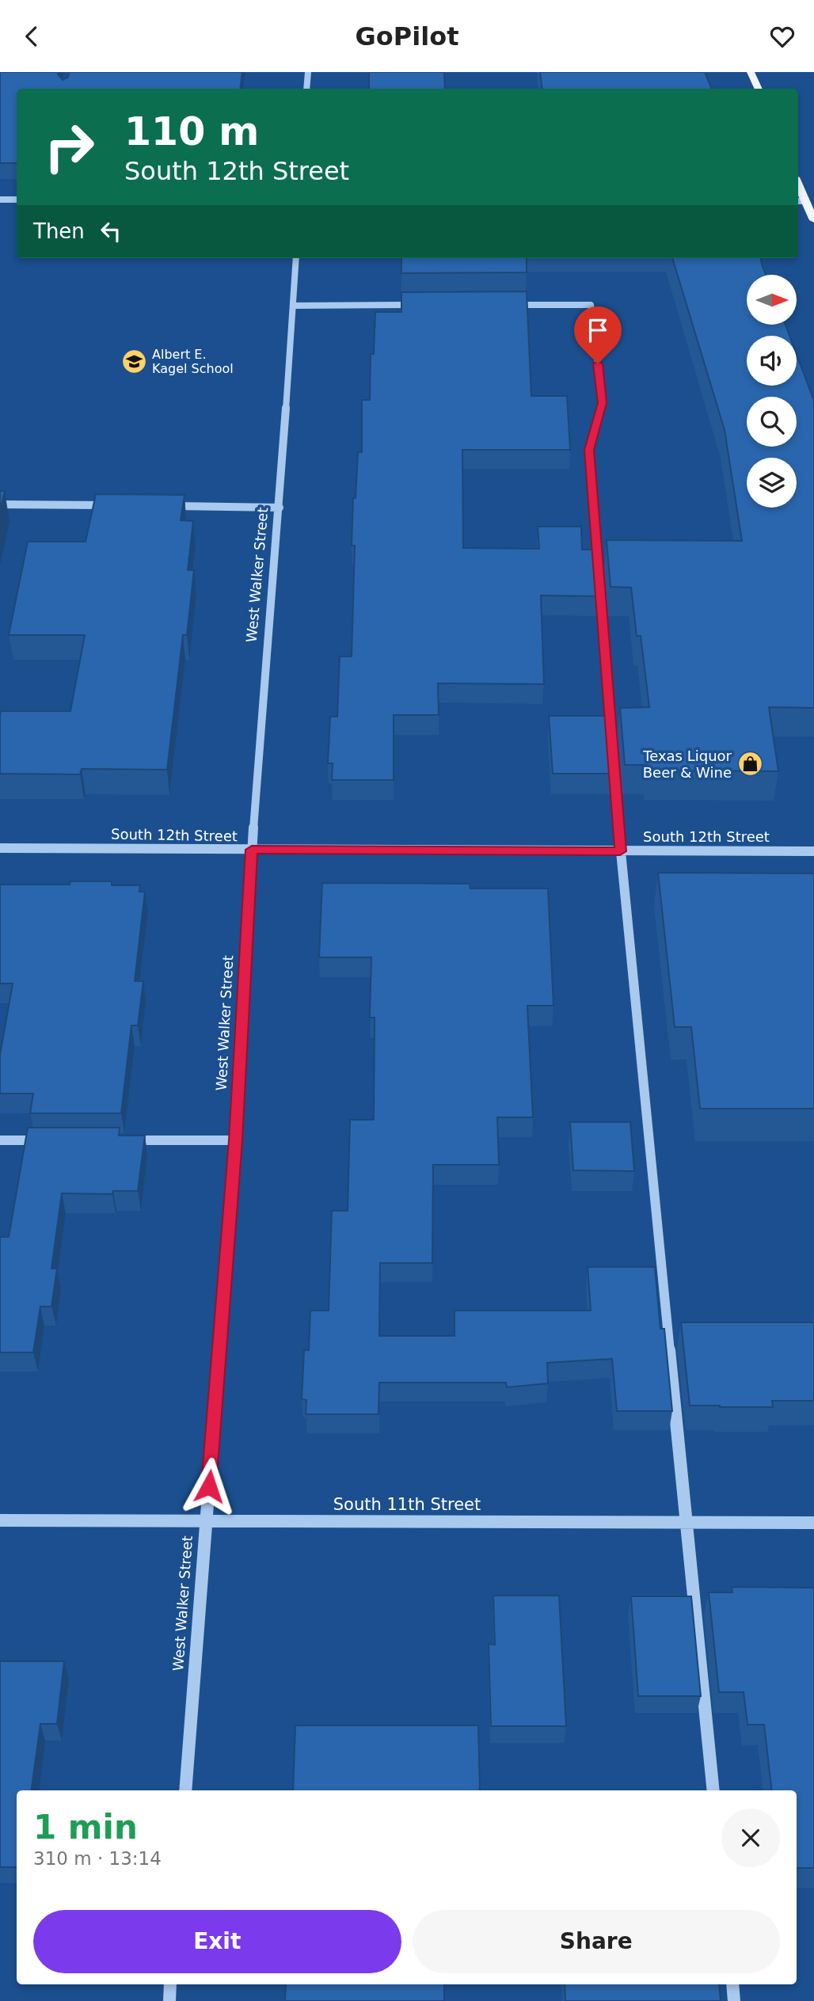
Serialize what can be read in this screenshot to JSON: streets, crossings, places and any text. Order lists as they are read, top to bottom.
{
  "streets": {
    "street": ["West Walker Street", "South 12th Street", "South 11th Street"]
  },
  "crossings": [
    ["West Walker Street", "South 12th Street"],
    ["West Walker Street", "South 11th Street"]
  ],
  "places": {
    "school or university": ["Albert E. Kagel School"],
    "shop": ["Texas Liquor Beer & Wine"]
  },
  "north": "right",
  "page": {
    "header": "GoPilot",
    "turn": ["110 m", "South 12th Street"],
    "then": "Then",
    "heading": ["1 min", "310 m · 13:14"],
    "buttons": ["Exit", "Share"]
  }
}
